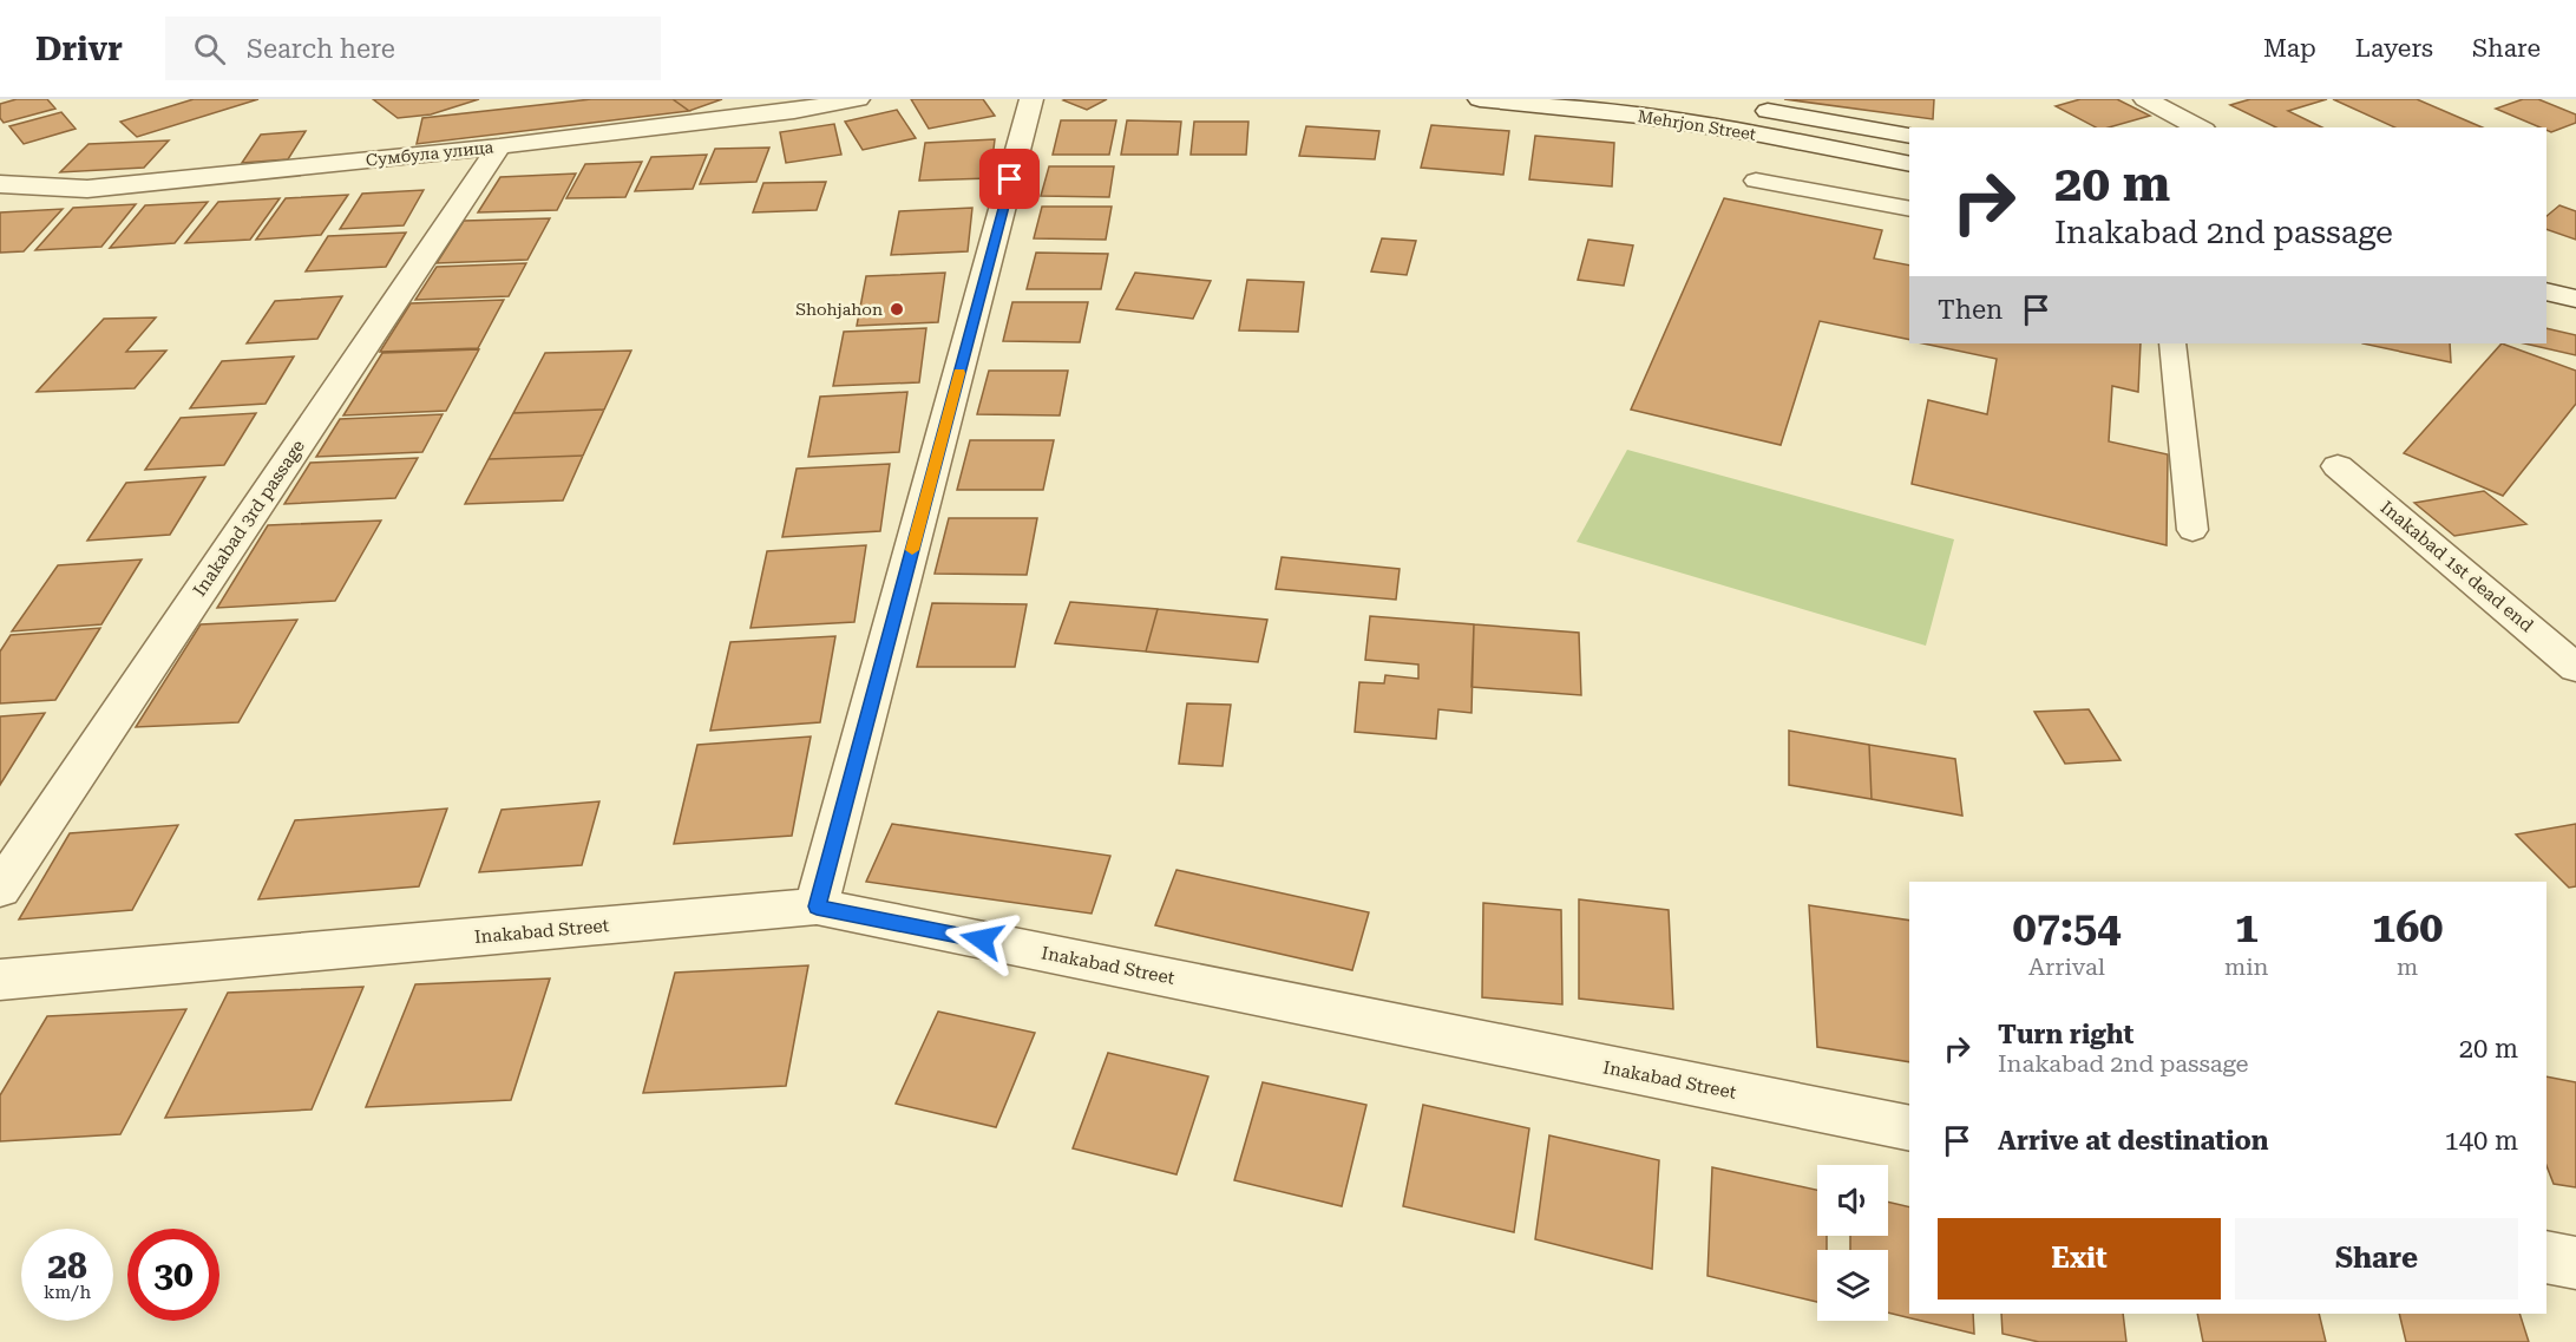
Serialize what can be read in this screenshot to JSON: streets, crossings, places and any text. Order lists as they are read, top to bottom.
{
  "streets": {
    "street": [
      "Mehrjon Street",
      "Сумбула улица",
      "Inakabad 3rd passage",
      "Inakabad 1st dead end",
      "Inakabad Street"
    ]
  },
  "crossings": [
    ["Сумбула улица", "Inakabad 3rd passage"]
  ],
  "places": ["Shohjahon"],
  "page": {
    "header": "Drivr",
    "search": "Search here",
    "nav": ["Map", "Layers", "Share"],
    "turn": ["20 m", "Inakabad 2nd passage"],
    "then": "Then",
    "eta": [
      "07:54",
      "Arrival",
      "1",
      "min",
      "160",
      "m"
    ],
    "list": [
      {
        "name": "Turn right",
        "note": "Inakabad 2nd passage",
        "value": "20 m"
      },
      {
        "name": "Arrive at destination",
        "value": "140 m"
      }
    ],
    "buttons": ["Exit", "Share"],
    "speed": "28 km/h",
    "limit": "30"
  }
}
